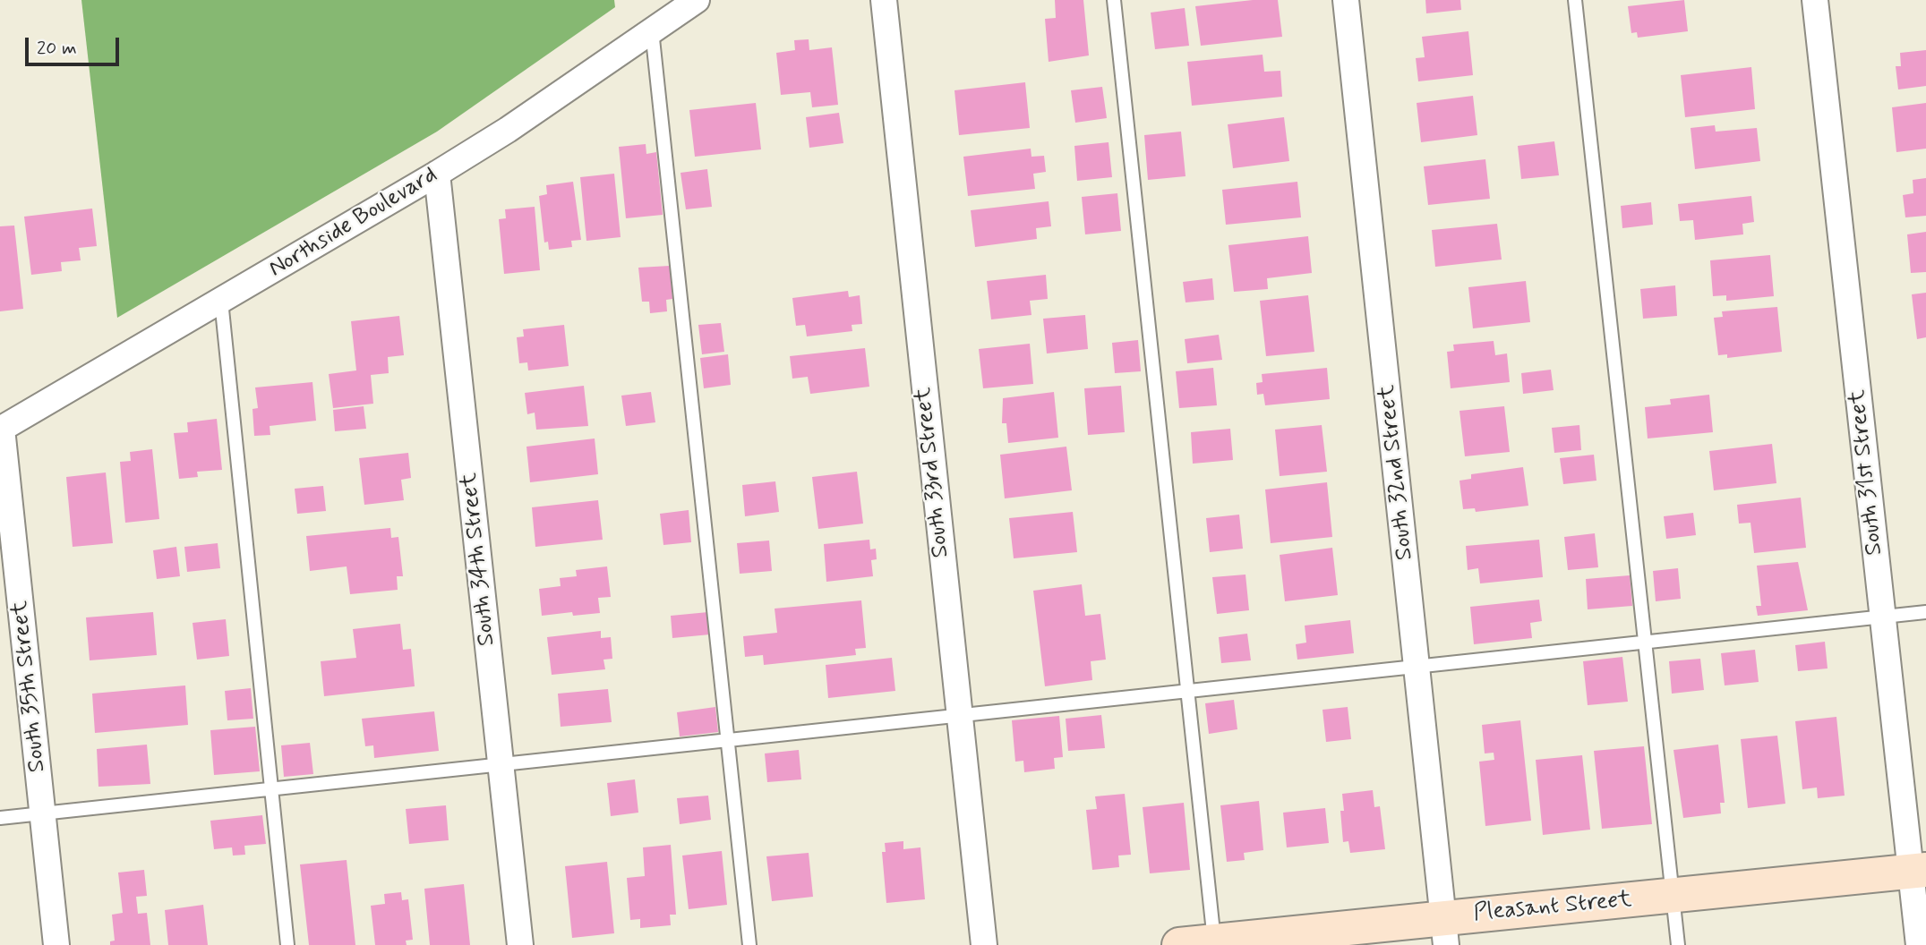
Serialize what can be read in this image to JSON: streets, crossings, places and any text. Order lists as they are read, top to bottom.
{
  "streets": {
    "street": [
      "Northside Boulevard",
      "South 33rd Street",
      "South 32nd Street",
      "South 31st Street",
      "South 34th Street",
      "South 35th Street",
      "Pleasant Street"
    ]
  },
  "crossings": [
    ["Northside Boulevard", "South 34th Street"],
    ["Northside Boulevard", "South 35th Street"],
    ["South 32nd Street", "Pleasant Street"],
    ["South 31st Street", "Pleasant Street"]
  ],
  "scale_bar": "20 m"
}
